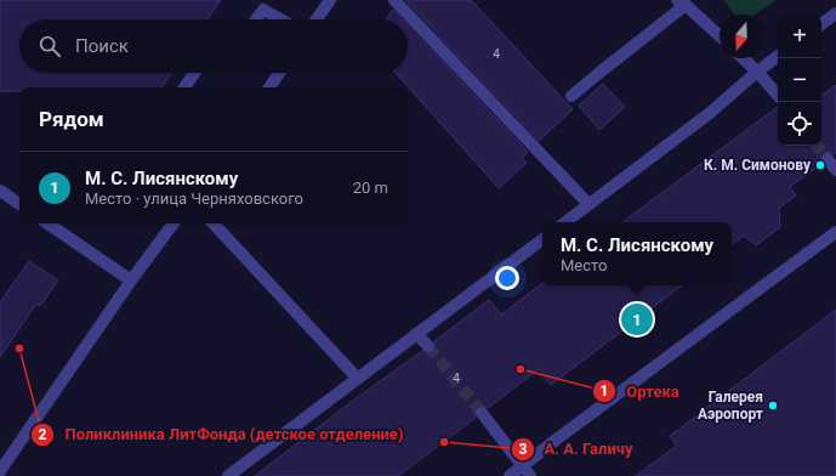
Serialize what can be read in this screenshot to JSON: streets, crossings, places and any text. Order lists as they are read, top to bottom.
{
  "places": [
    "К. М. Симонову",
    "Поликлиника ЛитФонда (детское отделение)",
    "Ортека",
    "Галерея Аэропорт",
    "А. А. Галичу"
  ],
  "house_numbers": ["4", "4"],
  "north": "bottom",
  "page": {
    "map_buttons": ["+", "−"],
    "search": "Поиск",
    "heading": "Рядом",
    "list": [
      {
        "mark": "1",
        "name": "М. С. Лисянскому",
        "note": "Место · улица Черняховского",
        "value": "20 m"
      }
    ],
    "popup": ["М. С. Лисянскому", "Место"],
    "pins": "1"
  }
}
